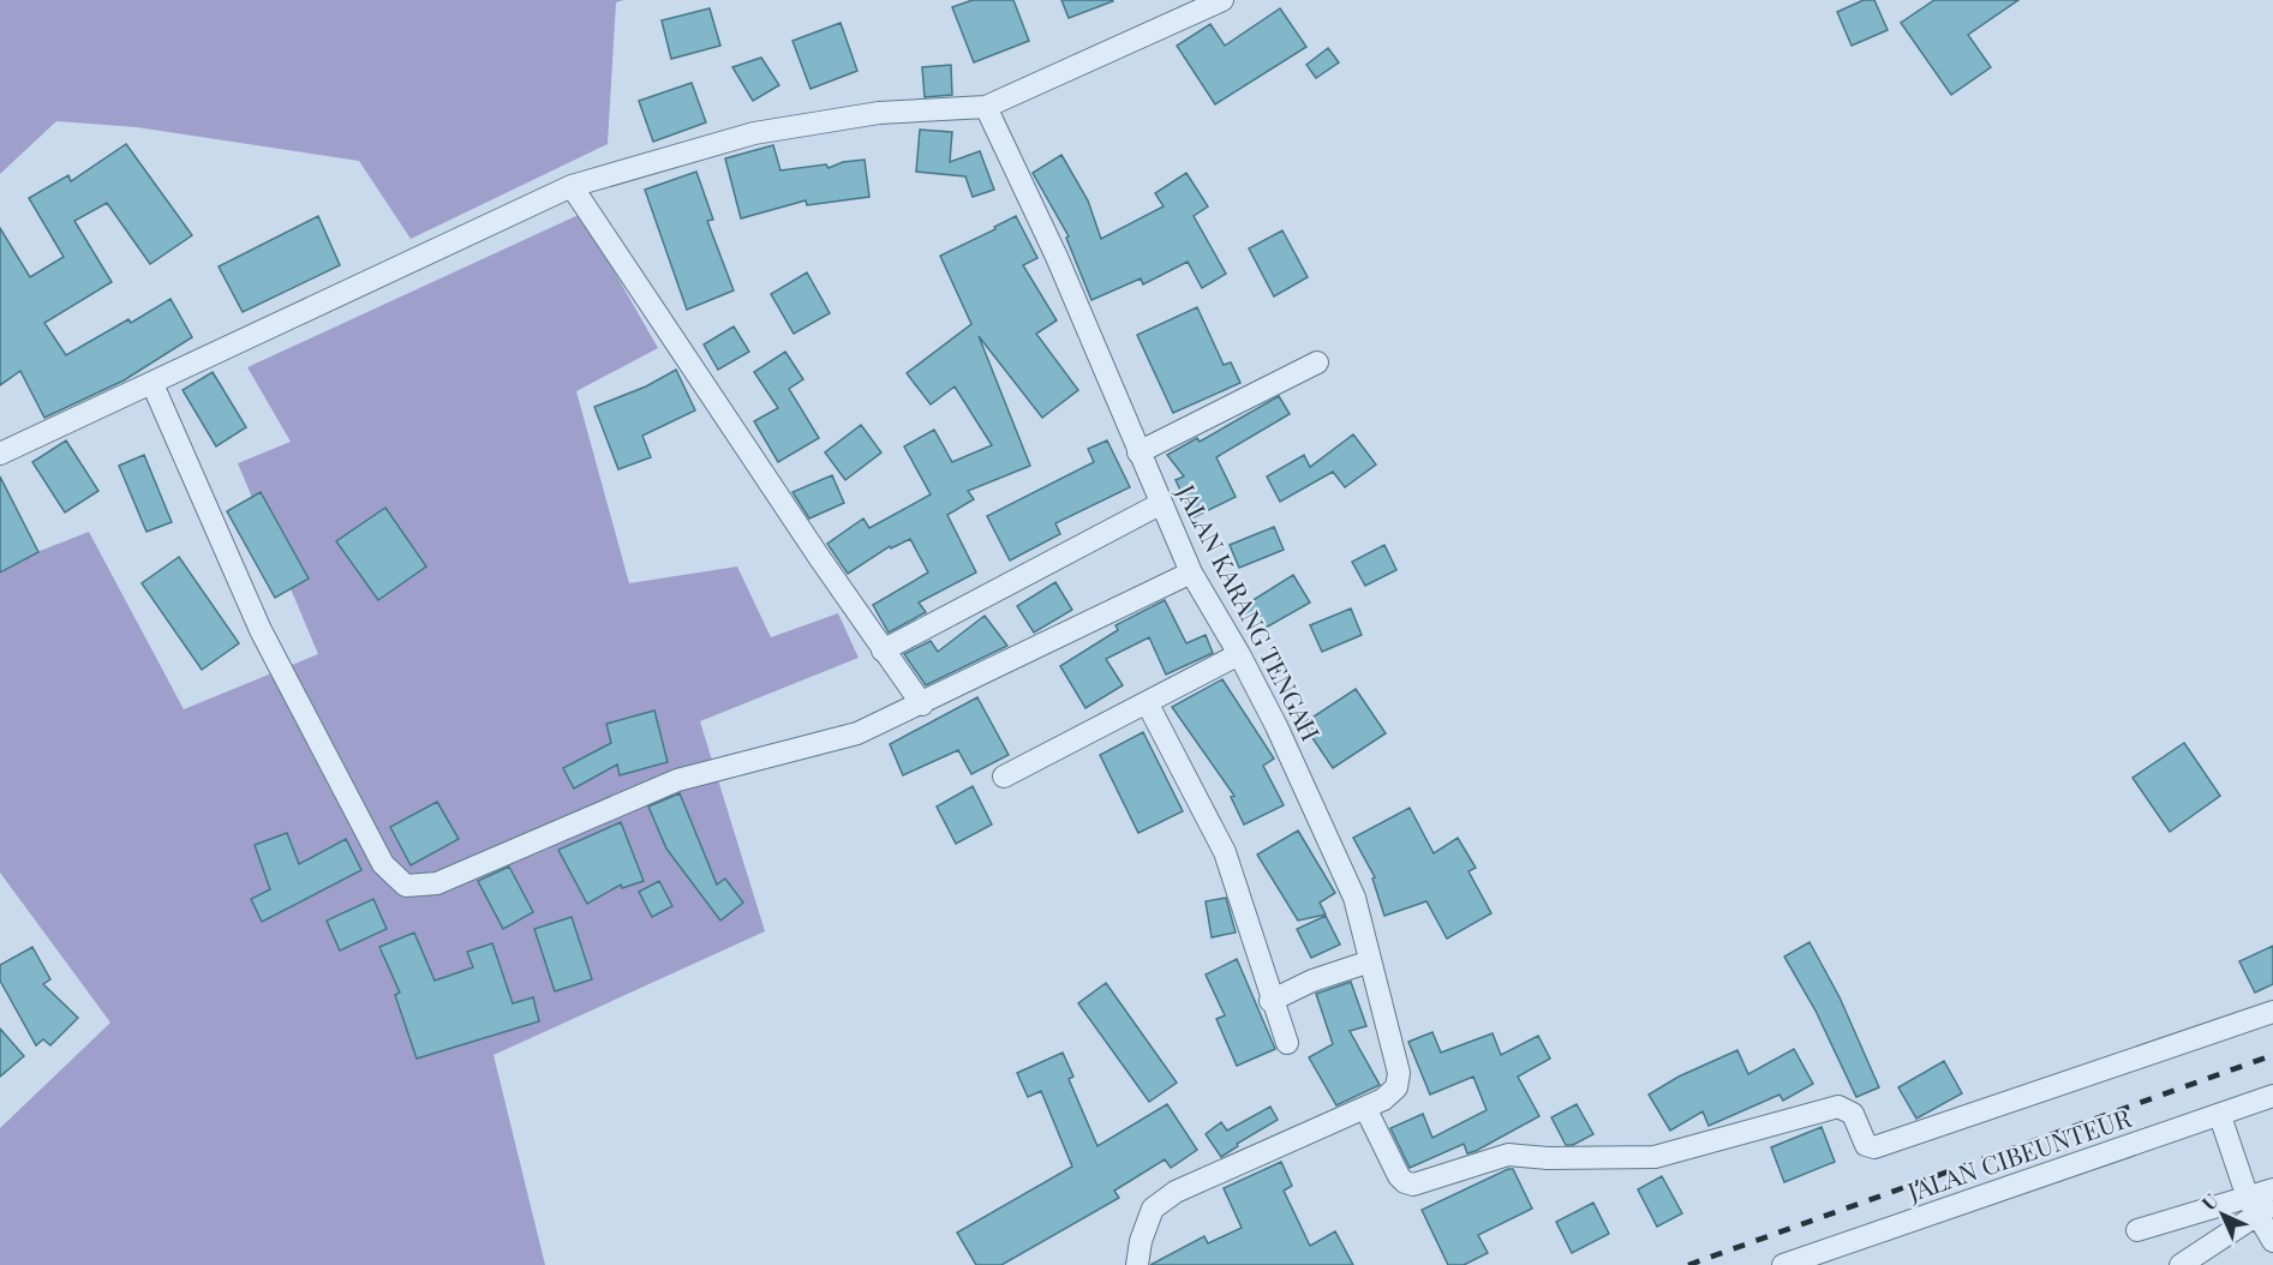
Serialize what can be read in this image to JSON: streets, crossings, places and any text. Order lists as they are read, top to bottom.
{
  "streets": {
    "street": ["JALAN KARANG TENGAH", "JALAN CIBEUNTEUR"]
  },
  "north": "top left"
}
